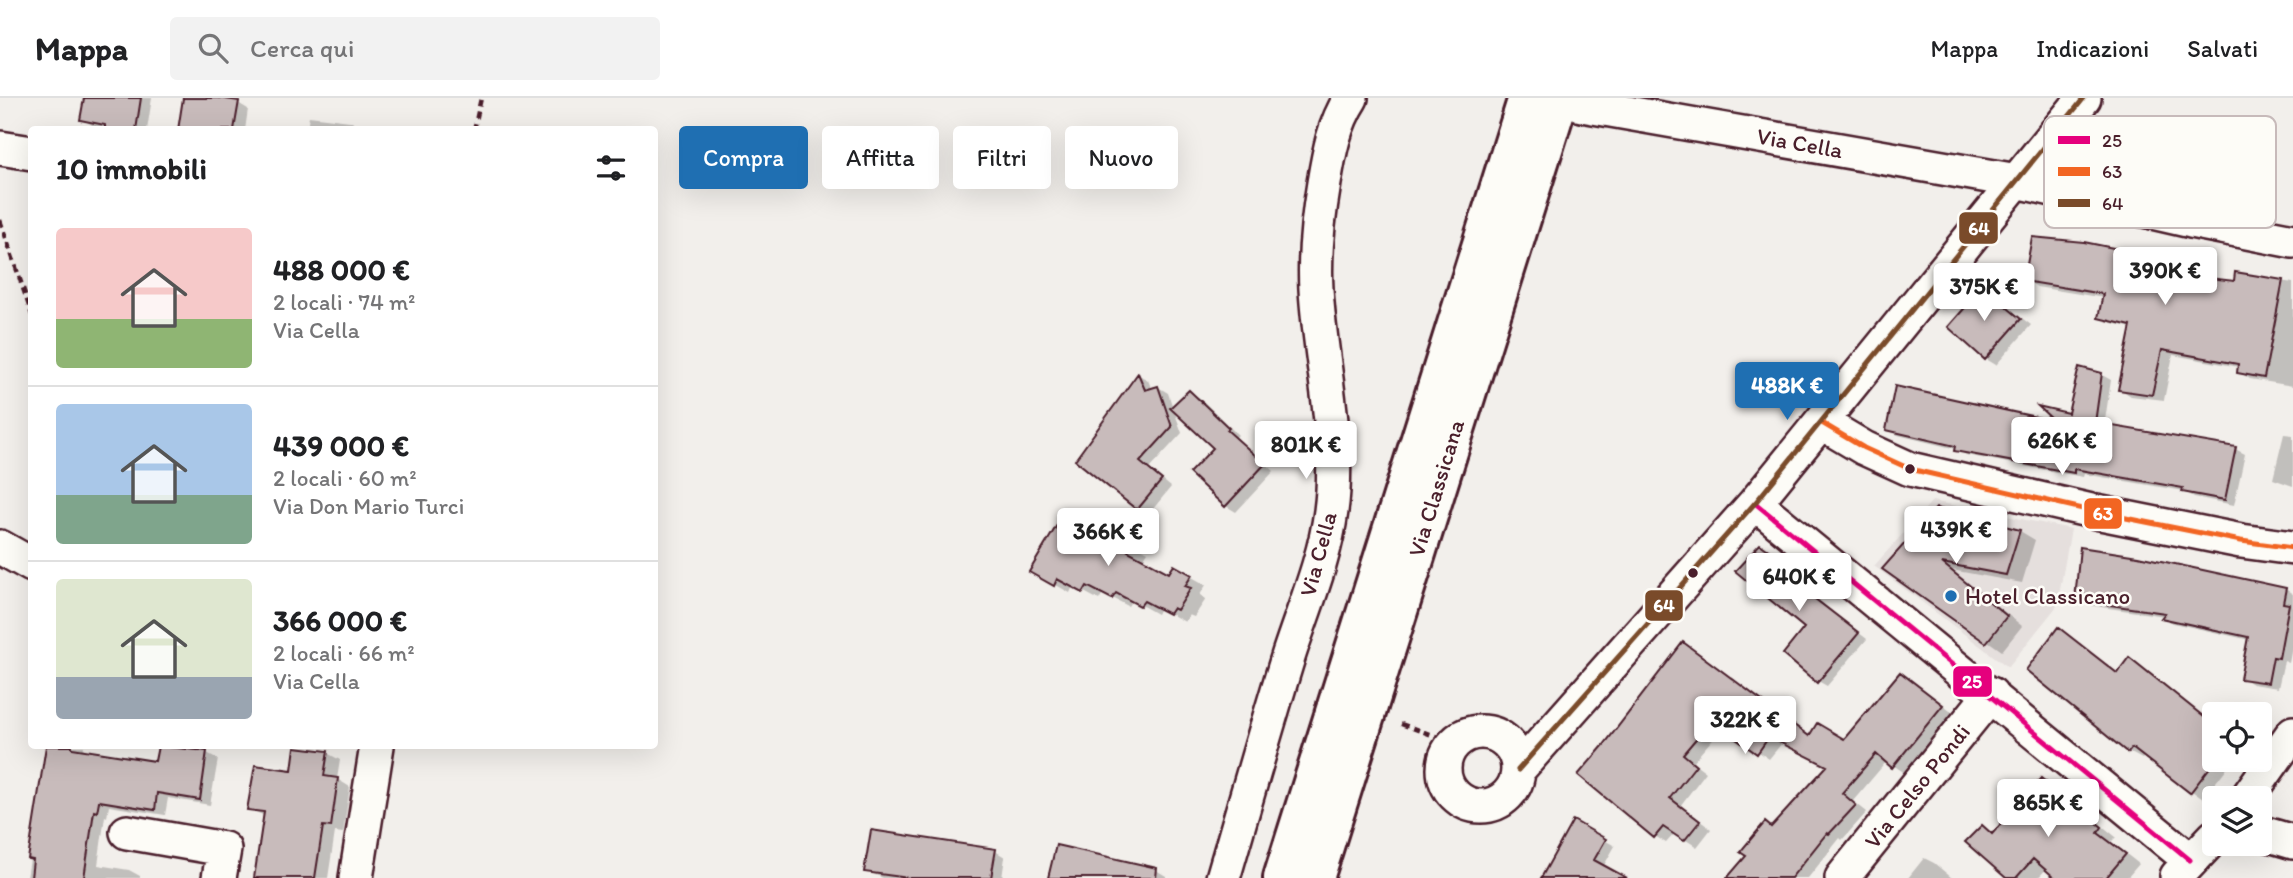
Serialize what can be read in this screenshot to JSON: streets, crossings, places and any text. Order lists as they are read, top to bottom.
{
  "streets": {
    "highway": ["Via Classicana"],
    "street": ["Via Cella", "Via Celso Pondi"]
  },
  "crossings": [
    ["Via Cella", "Via Classicana"]
  ],
  "places": ["Hotel Classicano"],
  "lines": ["transit line 64", "transit line 63", "transit line 25"],
  "legend": ["25", "63", "64"],
  "page": {
    "header": "Mappa",
    "search": "Cerca qui",
    "nav": ["Mappa", "Indicazioni", "Salvati"],
    "chip": [
      "Compra",
      "Affitta",
      "Filtri",
      "Nuovo"
    ],
    "heading": "10 immobili",
    "list": [
      {
        "name": "488 000 €",
        "note": "2 locali · 74 m² · Via Cella"
      },
      {
        "name": "439 000 €",
        "note": "2 locali · 60 m² · Via Don Mario Turci"
      },
      {
        "name": "366 000 €",
        "note": "2 locali · 66 m² · Via Cella"
      }
    ],
    "price": [
      "390K €",
      "375K €",
      "488K €",
      "626K €",
      "801K €",
      "439K €",
      "366K €",
      "640K €",
      "322K €",
      "865K €"
    ]
  }
}
